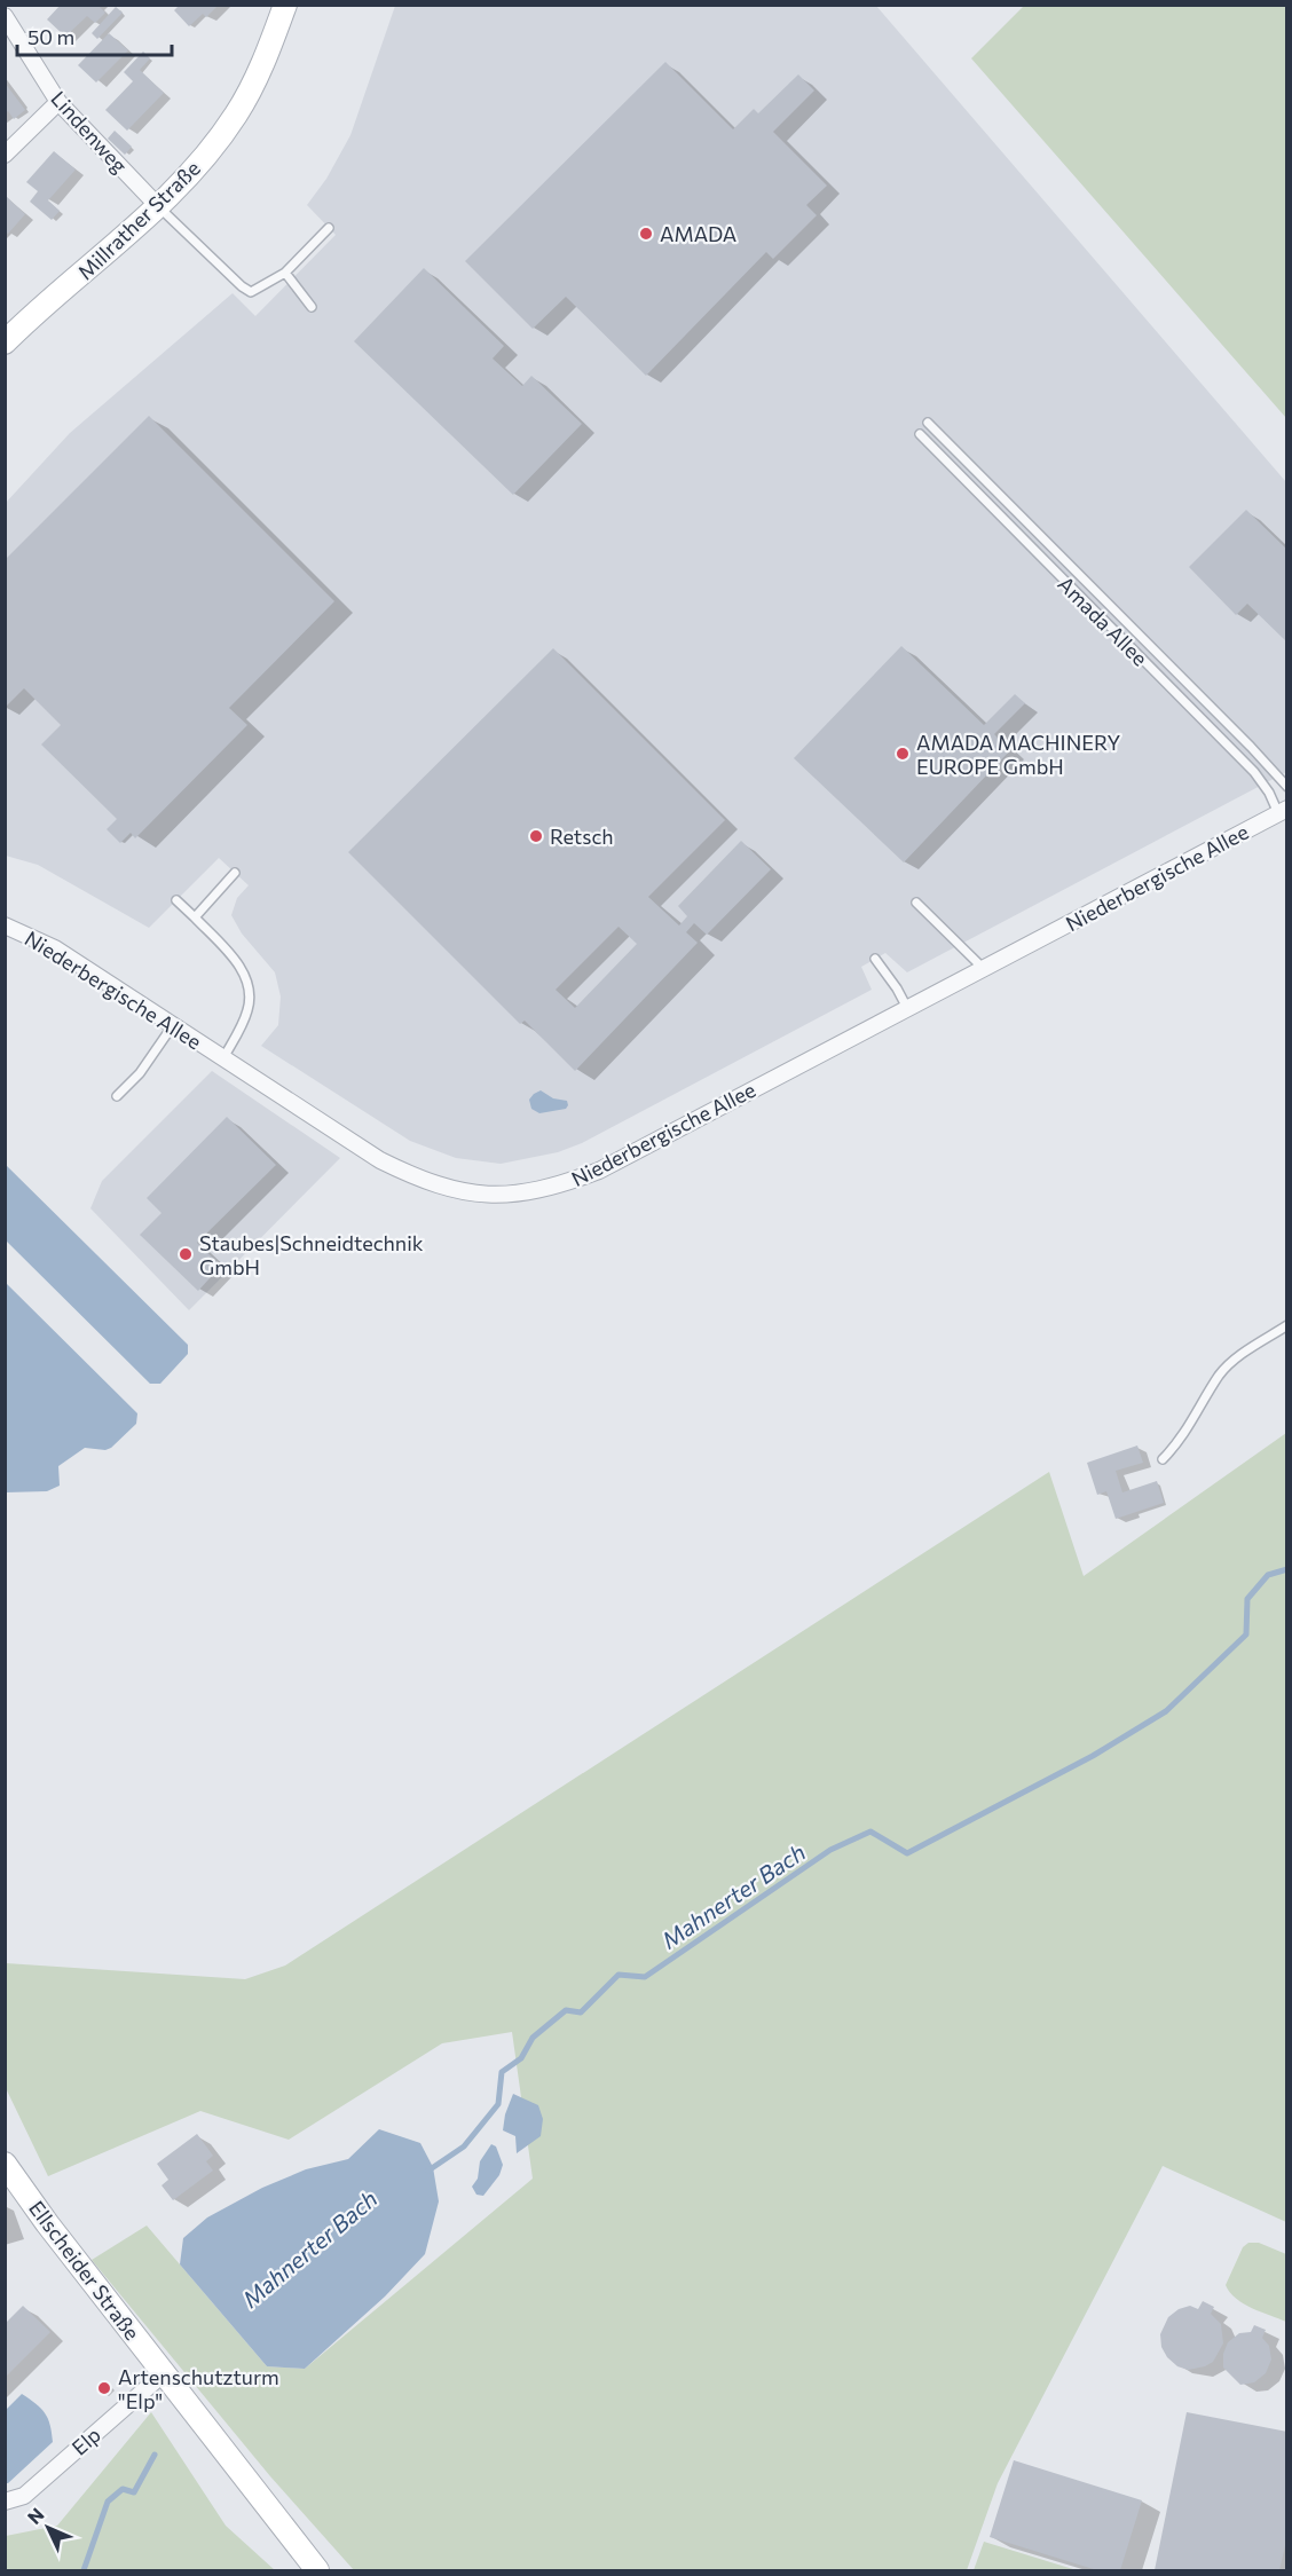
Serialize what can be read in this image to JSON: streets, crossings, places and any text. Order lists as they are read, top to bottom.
{
  "streets": {
    "street": [
      "Lindenweg",
      "Millrather Straße",
      "Niederbergische Allee",
      "Ellscheider Straße",
      "Elp"
    ],
    "lane": ["Amada Allee"]
  },
  "crossings": [
    ["Lindenweg", "Millrather Straße"],
    ["Amada Allee", "Niederbergische Allee"],
    ["Ellscheider Straße", "Elp"]
  ],
  "water": ["Mahnerter Bach"],
  "places": [
    "AMADA",
    "AMADA MACHINERY EUROPE GmbH",
    "Retsch",
    "Staubes|Schneidtechnik GmbH",
    "Artenschutzturm \"Elp\""
  ],
  "scale_bar": "50 m",
  "north": "top left"
}
